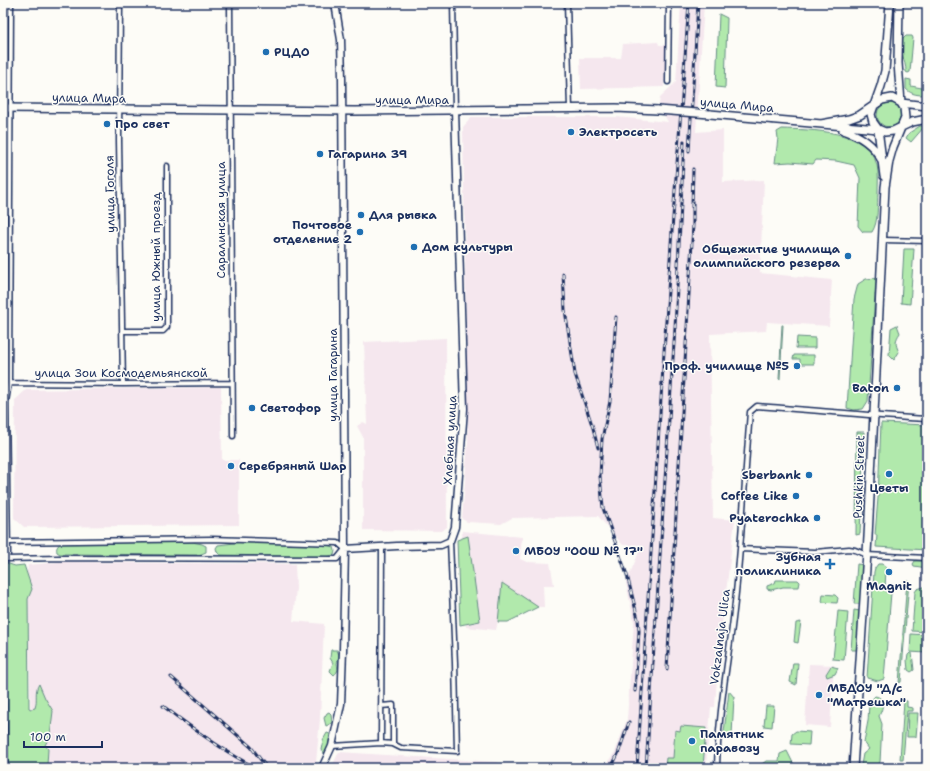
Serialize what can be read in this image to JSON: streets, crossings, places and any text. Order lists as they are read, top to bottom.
{
  "streets": {
    "main road": ["улица Мира", "Pushkin Street"],
    "street": [
      "улица Гоголя",
      "Саралинская улица",
      "улица Южный проезд",
      "улица Зои Космодемьянской",
      "улица Гагарина",
      "Хлебная улица",
      "Vokzalnaja Ulica"
    ]
  },
  "crossings": [
    ["улица Мира", "улица Гоголя"],
    ["улица Мира", "Саралинская улица"],
    ["улица Мира", "улица Гагарина"],
    ["улица Мира", "Хлебная улица"],
    ["улица Гоголя", "улица Южный проезд"],
    ["улица Гоголя", "улица Зои Космодемьянской"],
    ["Саралинская улица", "улица Зои Космодемьянской"],
    ["улица Гагарина", "Хлебная улица"],
    ["Pushkin Street", "Vokzalnaja Ulica"]
  ],
  "places": {
    "other": [
      "РЦДО",
      "Про свет",
      "Электросеть",
      "Гагарина 39",
      "Для рывка",
      "Почтовое отделение 2",
      "Дом культуры",
      "Общежитие училища олимпийского резерва",
      "Проф. училище №5",
      "Baton",
      "Светофор",
      "Серебряный Шар",
      "Цветы",
      "Sberbank",
      "Coffee Like",
      "Pyaterochka",
      "МБОУ \"ООШ № 17\"",
      "Magnit",
      "МБДОУ \"Д/с \"Матрешка\"",
      "Памятник паравозу"
    ],
    "health": ["Зубная поликлиника"]
  },
  "scale_bar": "100 m"
}
